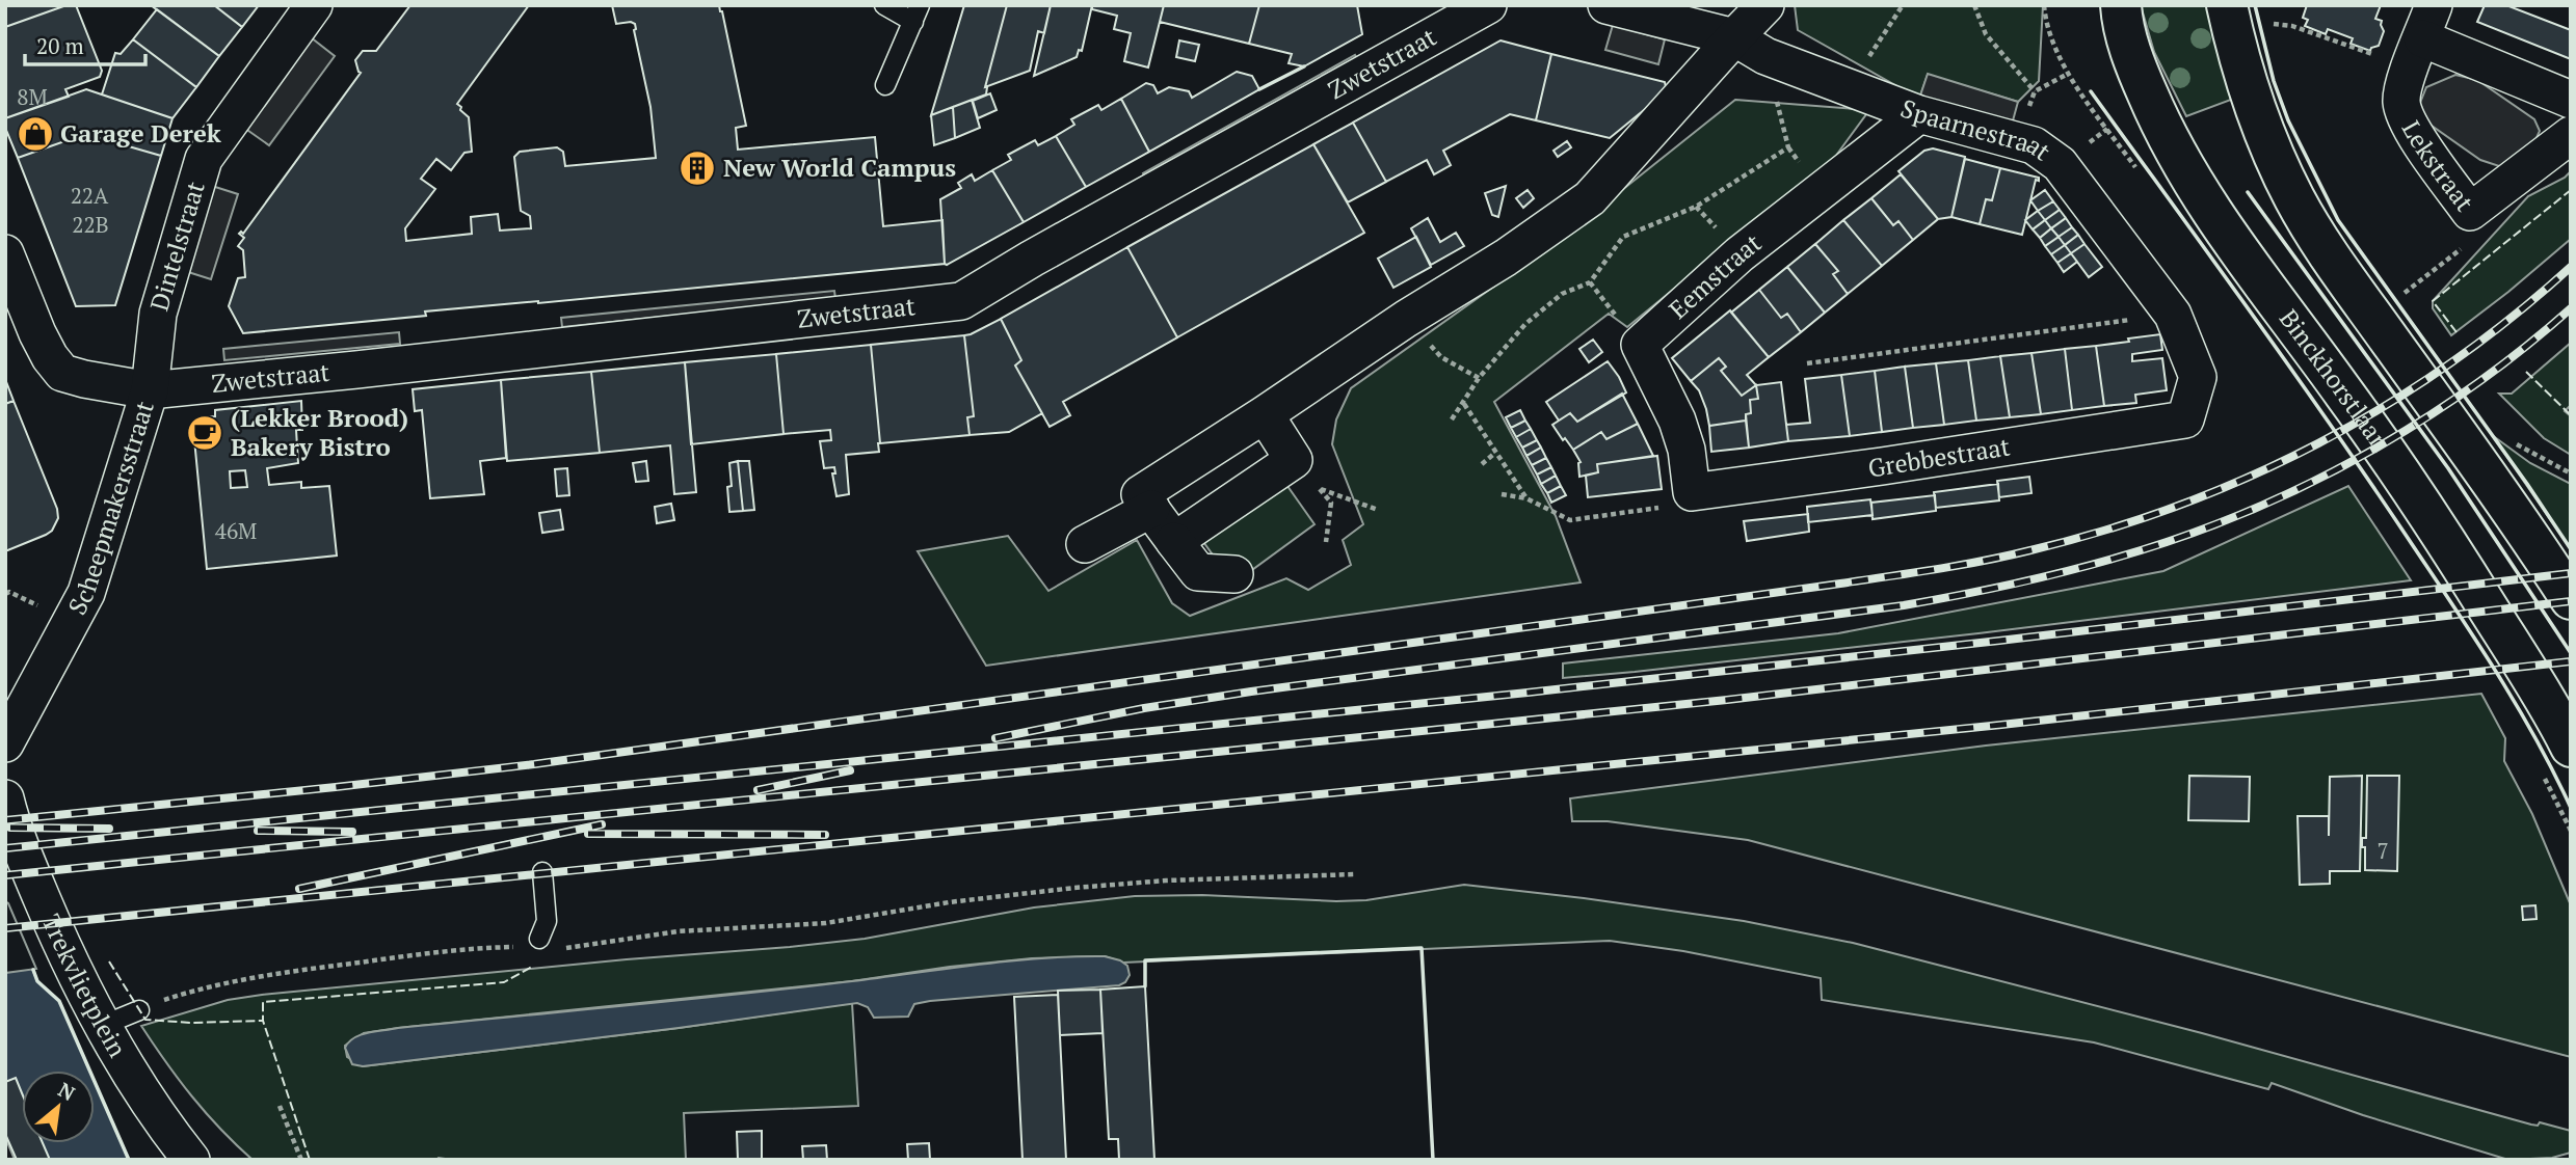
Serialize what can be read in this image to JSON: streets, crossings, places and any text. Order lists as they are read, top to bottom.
{
  "streets": {
    "main road": ["Binckhorstlaan"],
    "street": [
      "Zwetstraat",
      "Spaarnestraat",
      "Lekstraat",
      "Dintelstraat",
      "Eemstraat",
      "Grebbestraat",
      "Scheepmakersstraat",
      "Trekvlietplein"
    ]
  },
  "crossings": [
    ["Zwetstraat", "Dintelstraat"],
    ["Zwetstraat", "Scheepmakersstraat"],
    ["Spaarnestraat", "Eemstraat"],
    ["Spaarnestraat", "Grebbestraat"],
    ["Dintelstraat", "Scheepmakersstraat"],
    ["Eemstraat", "Grebbestraat"]
  ],
  "places": {
    "shop": ["Garage Derek"],
    "building": ["New World Campus"],
    "cafe": ["(Lekker Brood) Bakery Bistro"]
  },
  "house_numbers": [
    "8M",
    "22A",
    "22B",
    "46M",
    "7"
  ],
  "scale_bar": "20 m",
  "north": "top right"
}
